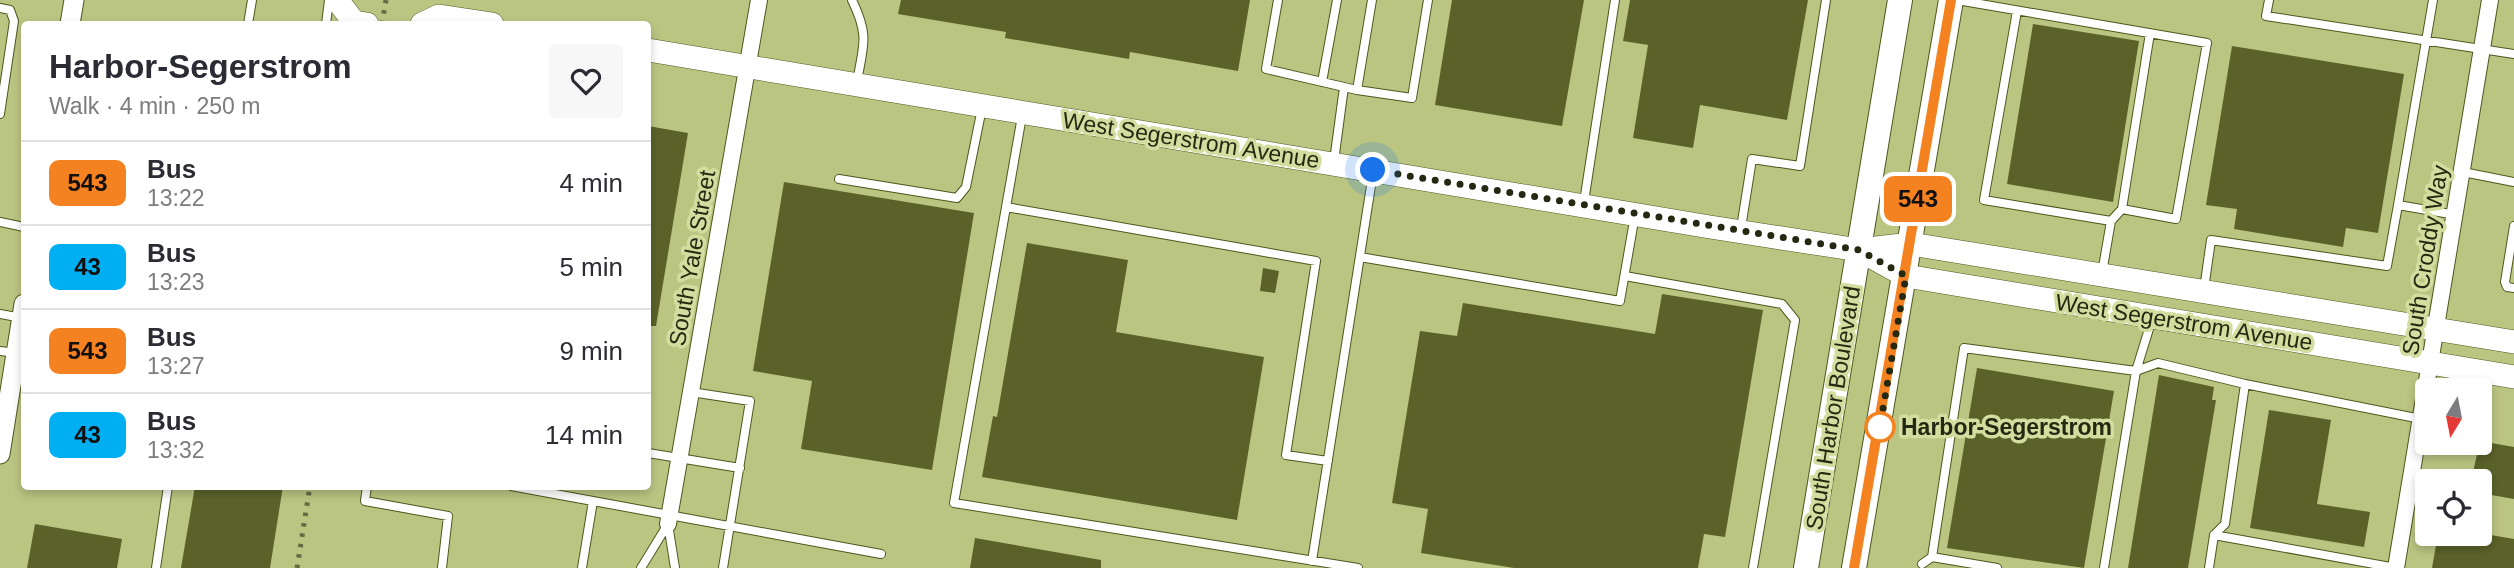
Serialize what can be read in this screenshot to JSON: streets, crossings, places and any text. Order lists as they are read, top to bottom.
{
  "streets": {
    "main road": ["West Segerstrom Avenue", "South Harbor Boulevard"],
    "street": ["South Yale Street", "South Croddy Way"]
  },
  "crossings": [
    ["West Segerstrom Avenue", "South Yale Street"],
    ["West Segerstrom Avenue", "South Croddy Way"],
    ["West Segerstrom Avenue", "South Harbor Boulevard"]
  ],
  "places": ["Harbor-Segerstrom"],
  "lines": ["bus line 543"],
  "north": "bottom",
  "page": {
    "on_map": "543",
    "heading": ["Harbor-Segerstrom", "Walk · 4 min · 250 m"],
    "list": [
      {
        "mark": "543",
        "name": "Bus",
        "note": "13:22",
        "value": "4 min"
      },
      {
        "mark": "43",
        "name": "Bus",
        "note": "13:23",
        "value": "5 min"
      },
      {
        "mark": "543",
        "name": "Bus",
        "note": "13:27",
        "value": "9 min"
      },
      {
        "mark": "43",
        "name": "Bus",
        "note": "13:32",
        "value": "14 min"
      }
    ]
  }
}
